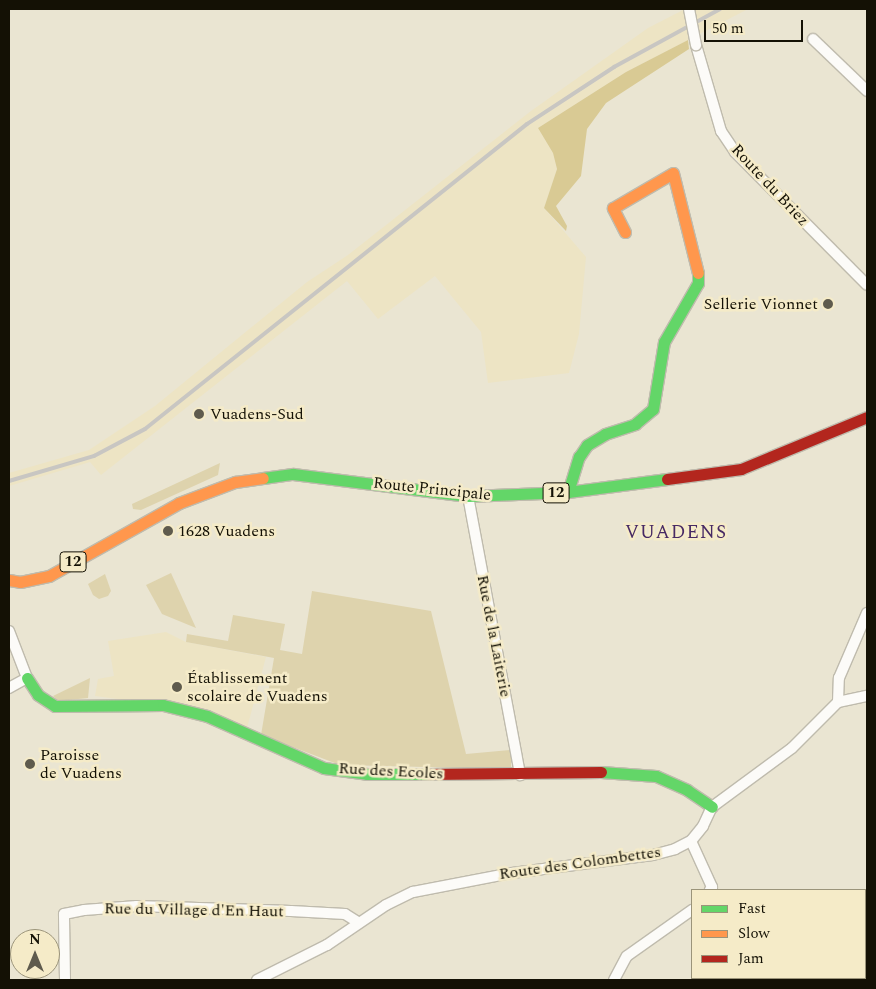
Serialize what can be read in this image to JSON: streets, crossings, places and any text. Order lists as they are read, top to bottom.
{
  "streets": {
    "street": [
      "Route du Briez",
      "Route Principale",
      "12",
      "Rue de la Laiterie",
      "Rue des Ecoles",
      "Route des Colombettes",
      "Rue du Village d'En Haut"
    ]
  },
  "crossings": [
    ["Route Principale", "Rue de la Laiterie"],
    ["Rue de la Laiterie", "Rue des Ecoles"],
    ["Route des Colombettes", "Rue du Village d'En Haut"]
  ],
  "districts": ["VUADENS"],
  "places": [
    "Sellerie Vionnet",
    "Vuadens-Sud",
    "1628 Vuadens",
    "Établissement scolaire de Vuadens",
    "Paroisse de Vuadens"
  ],
  "legend": ["Fast", "Slow", "Jam"],
  "scale_bar": "50 m",
  "north": "top"
}
